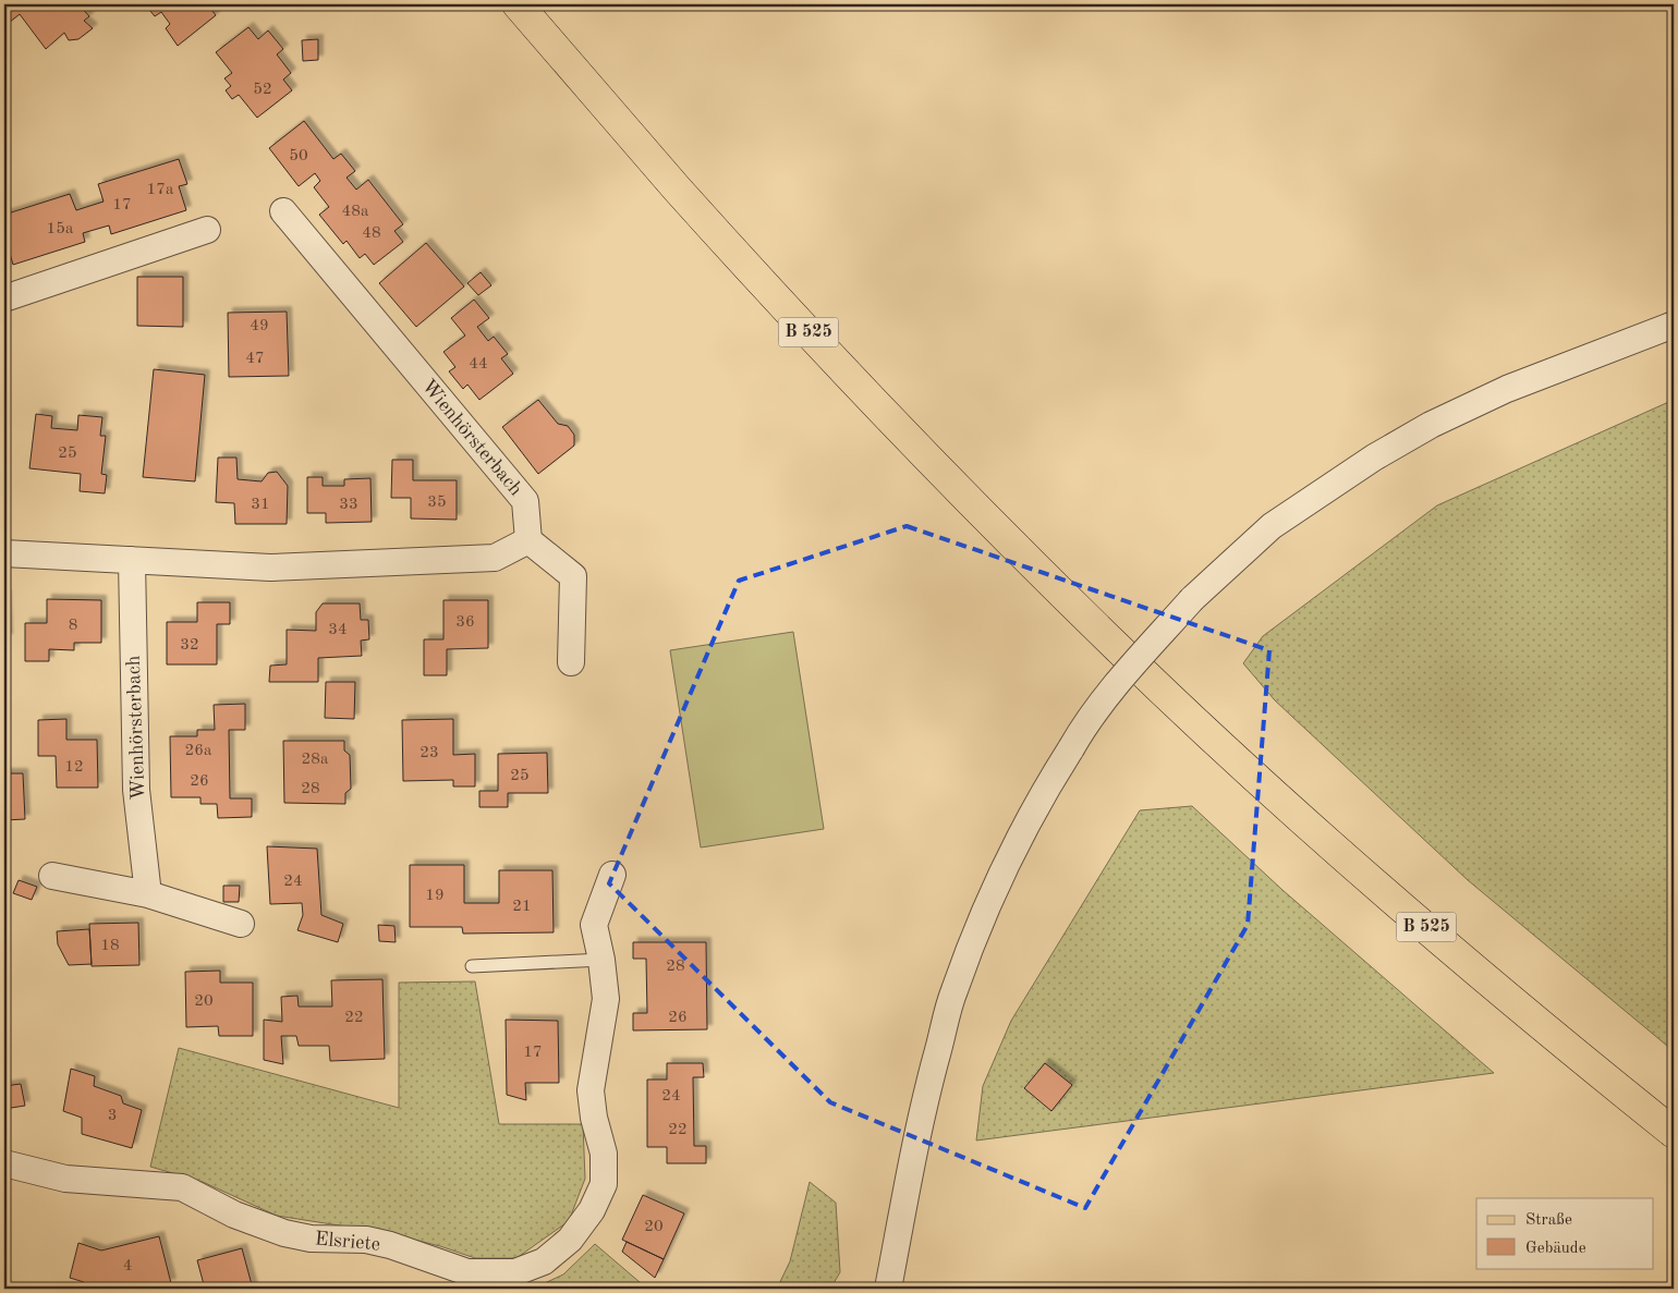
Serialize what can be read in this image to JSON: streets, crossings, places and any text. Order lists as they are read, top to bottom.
{
  "streets": {
    "main road": ["B 525"],
    "street": ["Wienhörsterbach", "Elsriete"]
  },
  "house_numbers": [
    "52",
    "50",
    "17a",
    "17",
    "48a",
    "15a",
    "48",
    "49",
    "47",
    "44",
    "25",
    "35",
    "31",
    "33",
    "36",
    "8",
    "34",
    "32",
    "26a",
    "23",
    "28a",
    "12",
    "25",
    "26",
    "28",
    "24",
    "19",
    "21",
    "18",
    "28",
    "20",
    "22",
    "26",
    "17",
    "24",
    "3",
    "22",
    "20",
    "4"
  ],
  "legend": ["Straße", "Gebäude"]
}
